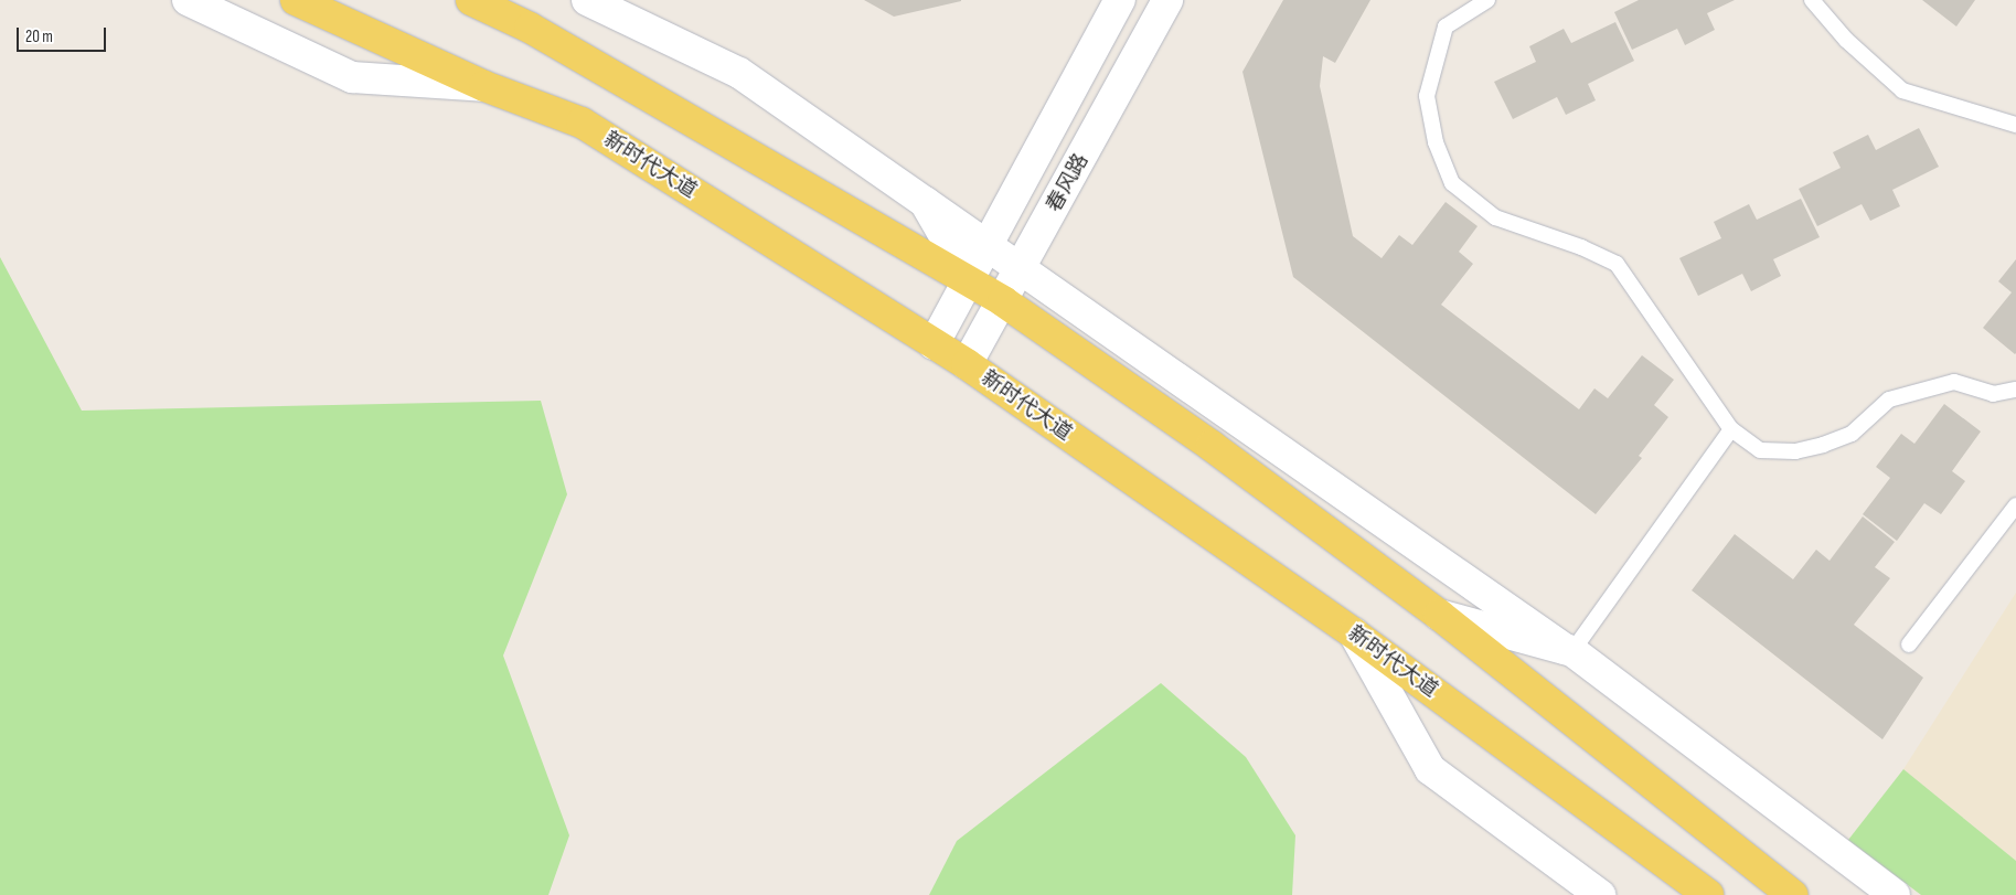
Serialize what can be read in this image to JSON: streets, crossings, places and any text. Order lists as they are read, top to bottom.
{
  "streets": {
    "main road": ["新时代大道"],
    "street": ["春风路"]
  },
  "crossings": [
    ["新时代大道", "春风路"]
  ],
  "scale_bar": "20 m"
}
